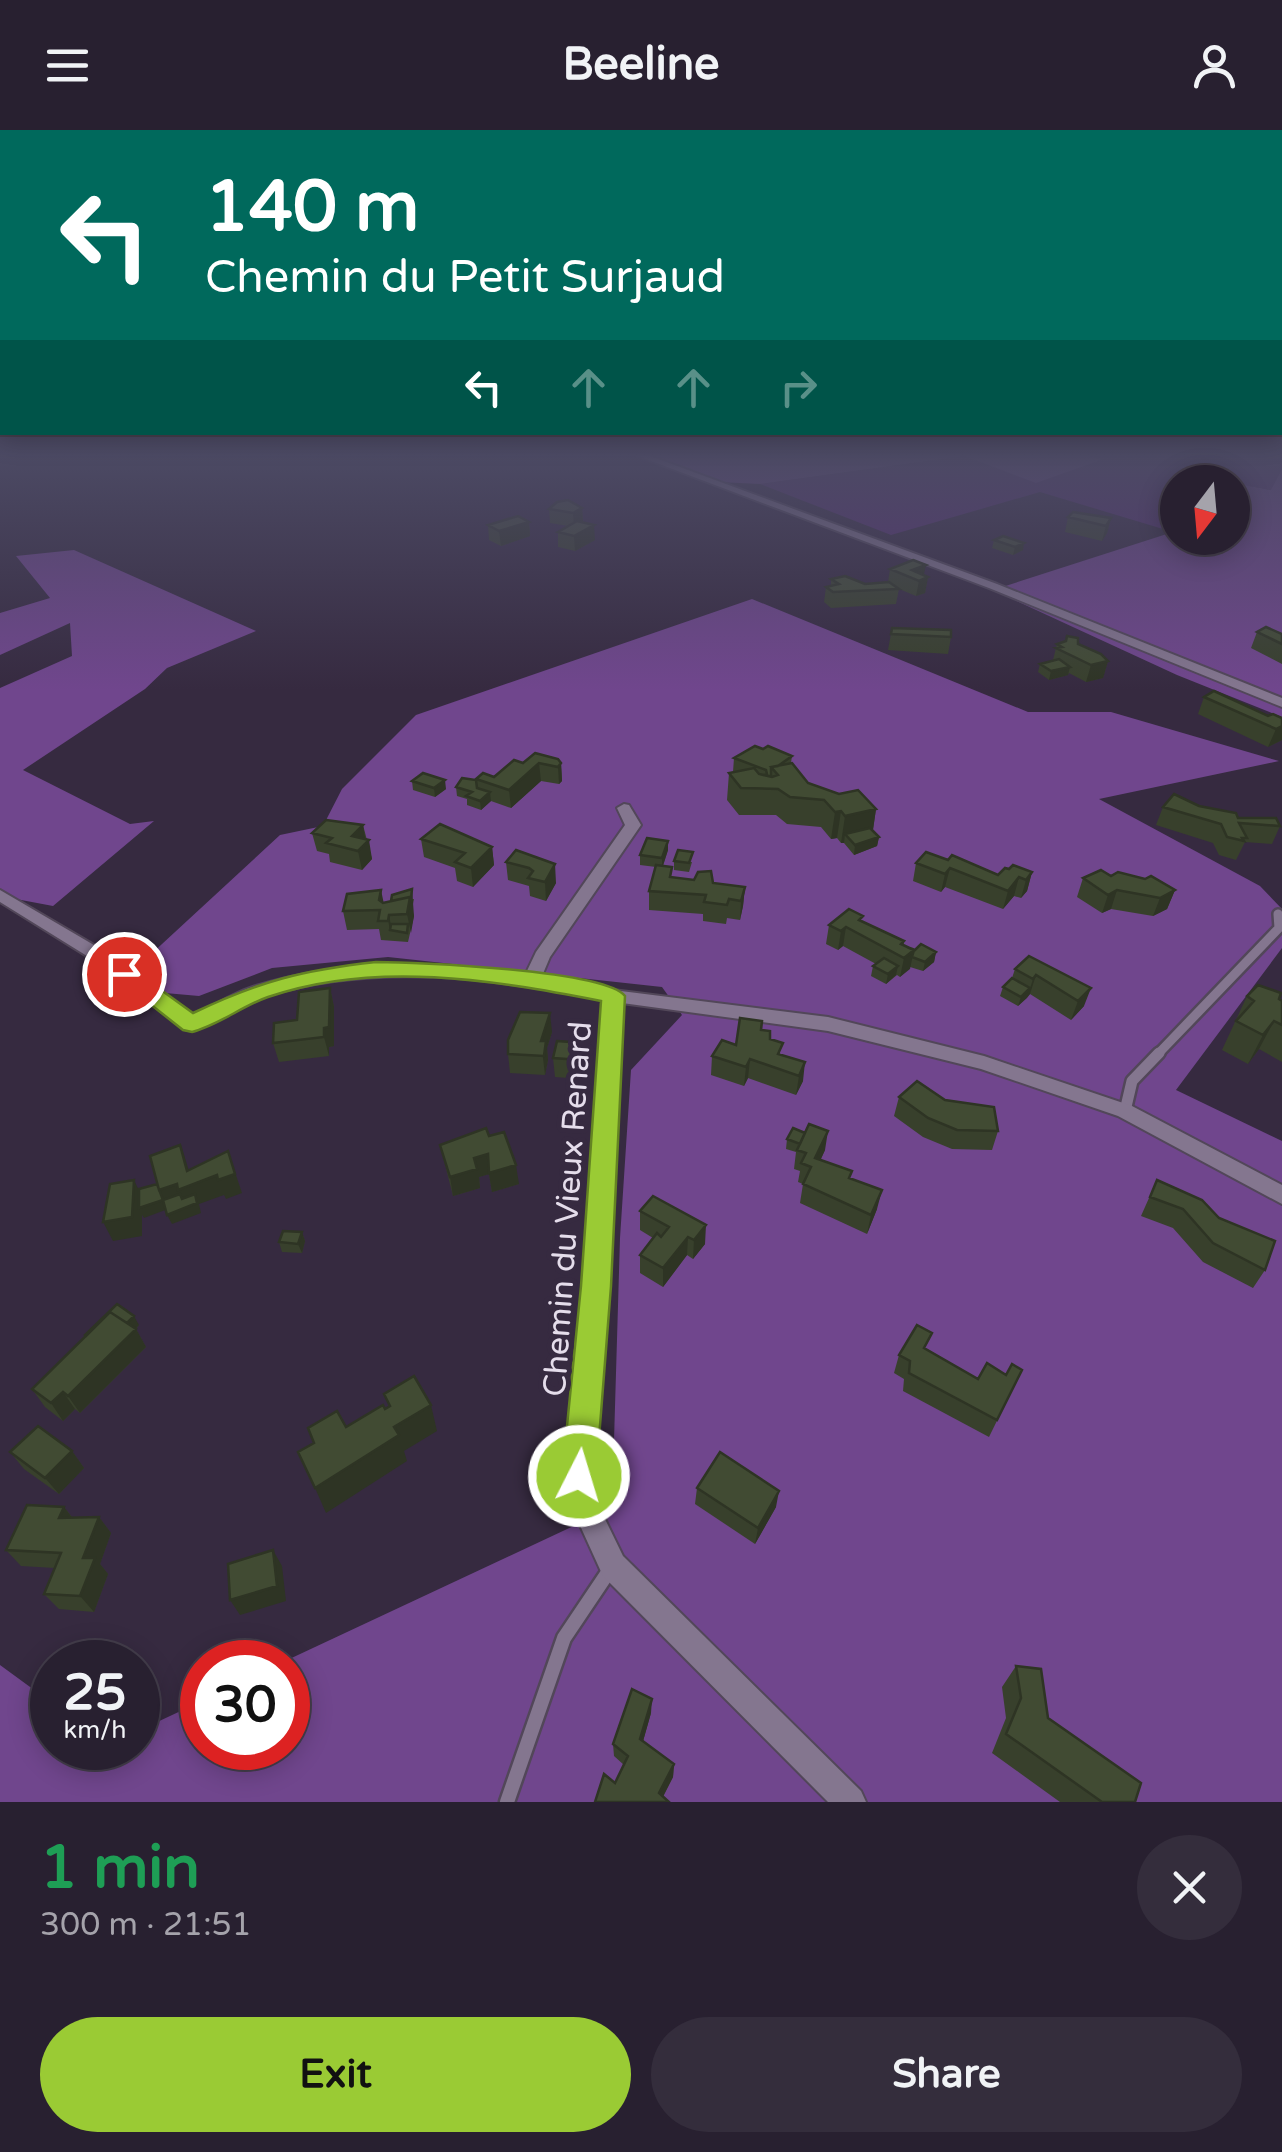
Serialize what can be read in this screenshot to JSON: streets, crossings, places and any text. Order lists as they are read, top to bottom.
{
  "streets": {
    "street": ["Chemin du Vieux Renard"]
  },
  "north": "bottom",
  "page": {
    "header": "Beeline",
    "turn": ["140 m", "Chemin du Petit Surjaud"],
    "speed": "25 km/h",
    "limit": "30",
    "heading": ["1 min", "300 m · 21:51"],
    "buttons": ["Exit", "Share"]
  }
}
